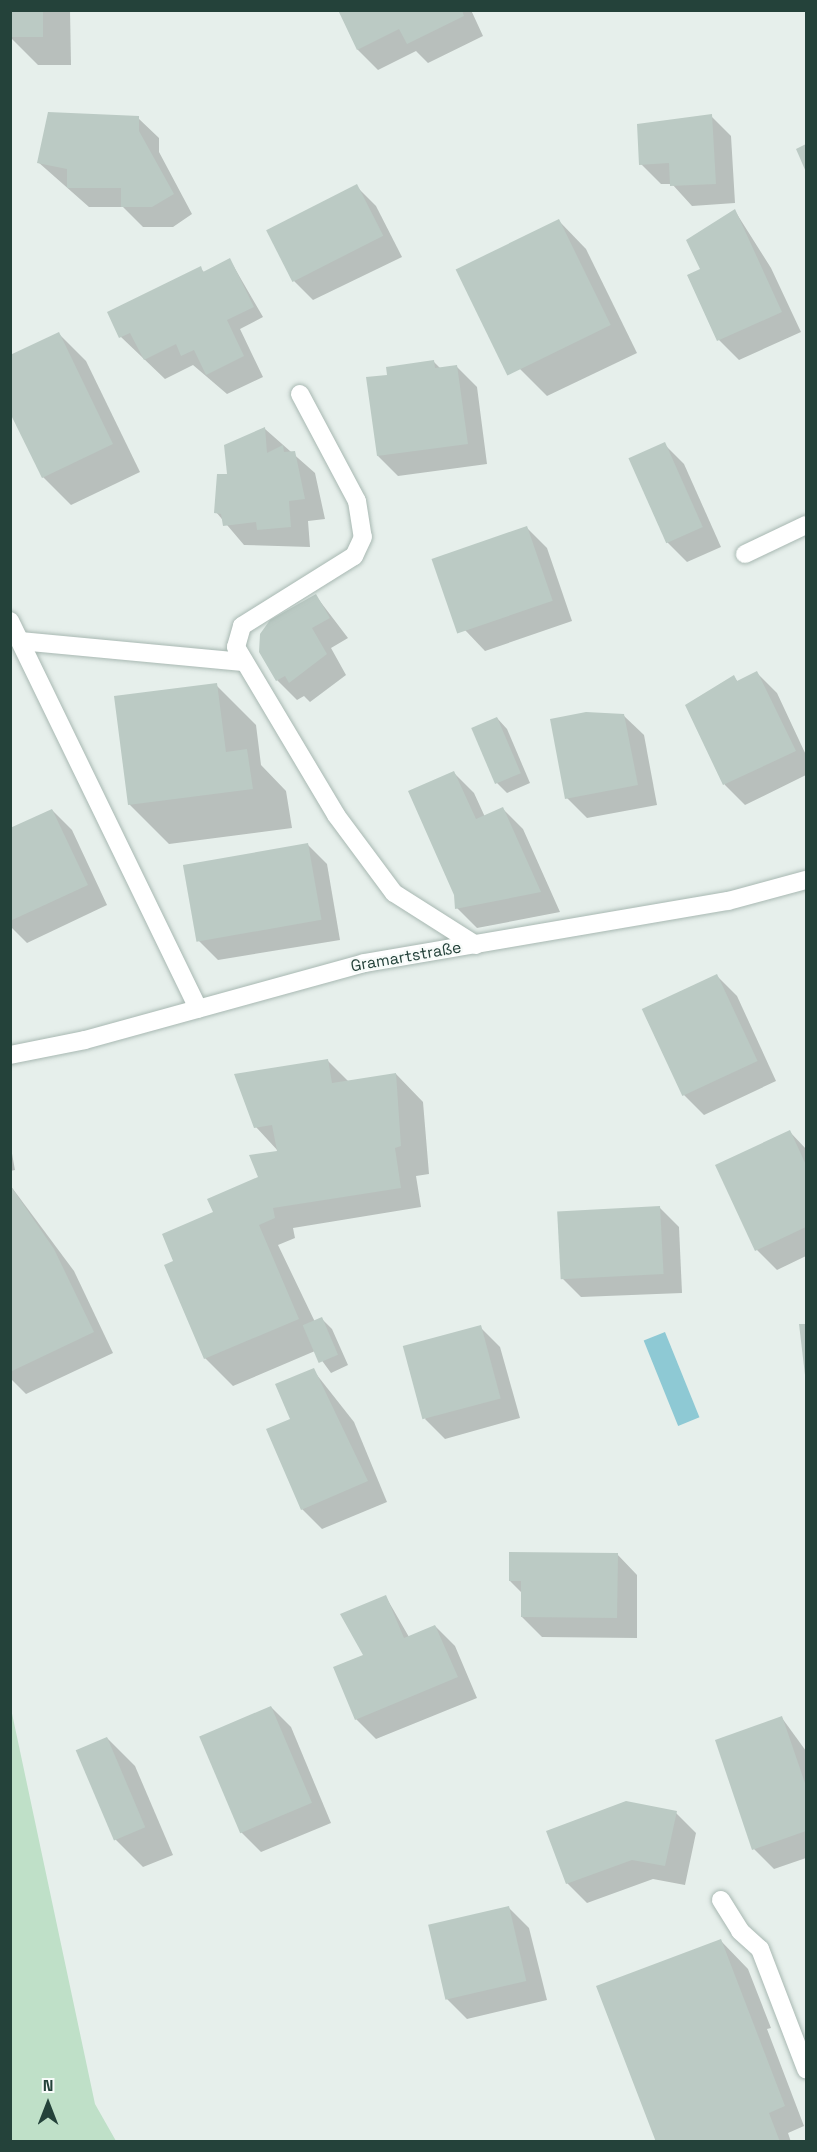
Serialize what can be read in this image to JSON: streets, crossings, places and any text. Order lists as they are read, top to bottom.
{
  "streets": {
    "street": ["Gramartstraße"]
  },
  "north": "top"
}
